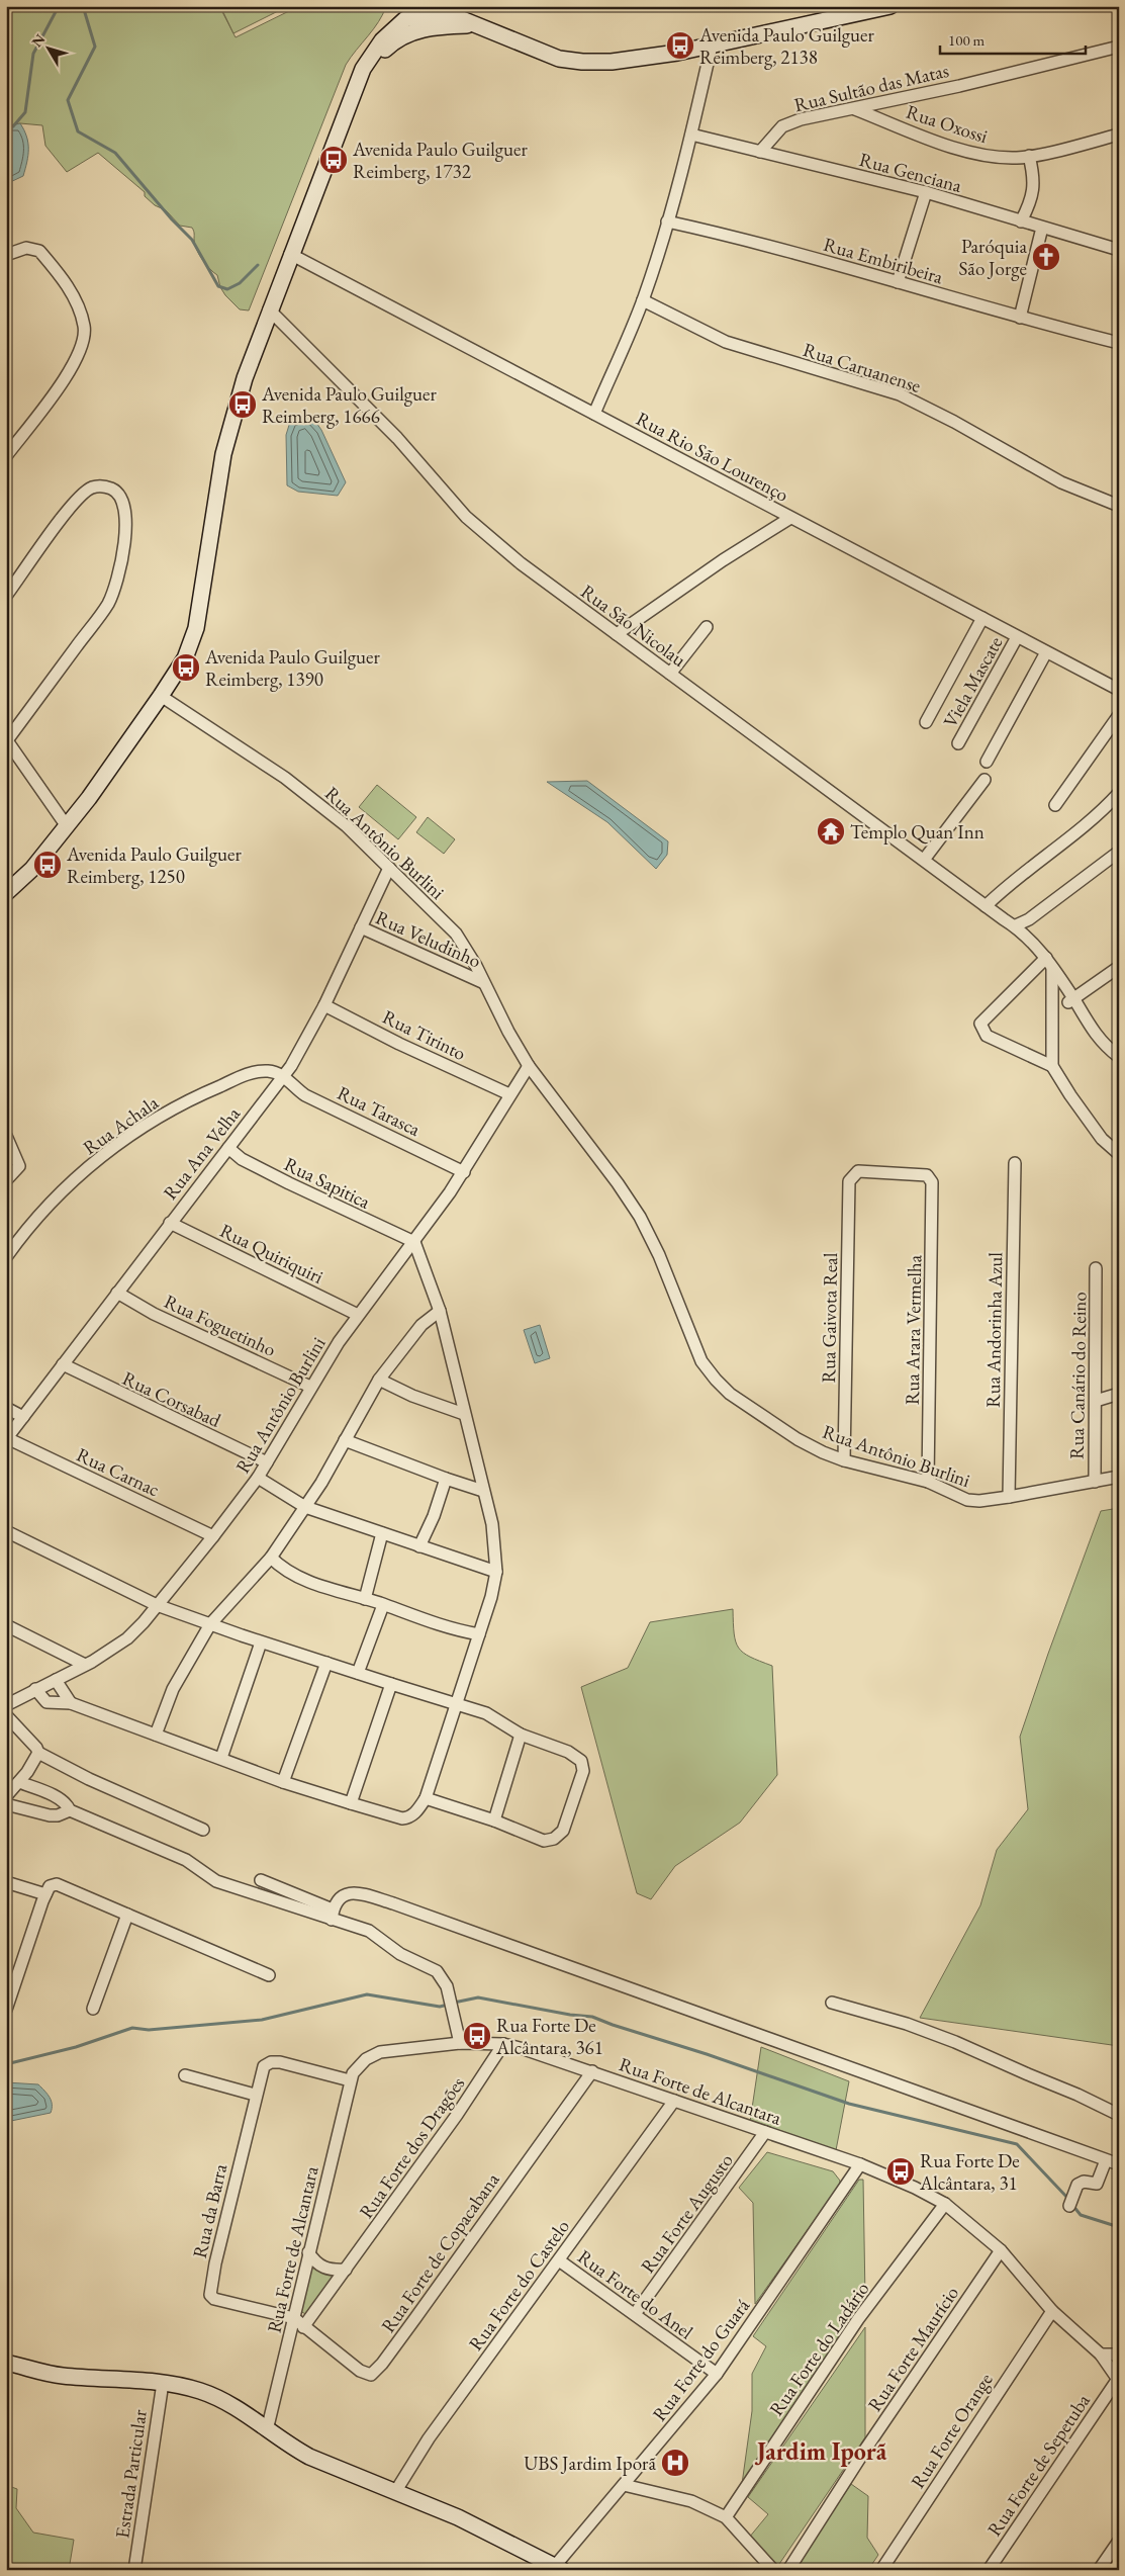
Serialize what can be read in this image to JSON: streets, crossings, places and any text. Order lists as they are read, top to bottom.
{
  "streets": {
    "street": [
      "Rua Sultão das Matas",
      "Rua Oxossi",
      "Rua Genciana",
      "Rua Embiribeira",
      "Rua Caruanense",
      "Rua Rio São Lourenço",
      "Rua São Nicolau",
      "Viela Mascate",
      "Rua Antônio Burlini",
      "Rua Veludinho",
      "Rua Tirinto",
      "Rua Tarasca",
      "Rua Achala",
      "Rua Ana Velha",
      "Rua Sapitica",
      "Rua Quiriquiri",
      "Rua Gaivota Real",
      "Rua Foguetinho",
      "Rua Arara Vermelha",
      "Rua Andorinha Azul",
      "Rua Canário do Reino",
      "Rua Corsabad",
      "Rua Carnac",
      "Rua Forte de Alcantara",
      "Rua Forte dos Dragões",
      "Rua da Barra",
      "Rua Forte Augusto",
      "Rua Forte de Copacabana",
      "Rua Forte do Castelo",
      "Rua Forte do Anel",
      "Rua Forte do Ladário",
      "Rua Forte Maurício",
      "Rua Forte do Guará",
      "Rua Forte Orange",
      "Rua Forte de Sepetuba",
      "Estrada Particular"
    ]
  },
  "crossings": [
    ["Rua Sultão das Matas", "Rua Oxossi"],
    ["Rua Sultão das Matas", "Rua Genciana"],
    ["Rua Rio São Lourenço", "Viela Mascate"],
    ["Rua Antônio Burlini", "Rua Veludinho"],
    ["Rua Antônio Burlini", "Rua Tirinto"],
    ["Rua Antônio Burlini", "Rua Tarasca"],
    ["Rua Antônio Burlini", "Rua Ana Velha"],
    ["Rua Antônio Burlini", "Rua Sapitica"],
    ["Rua Antônio Burlini", "Rua Quiriquiri"],
    ["Rua Antônio Burlini", "Rua Gaivota Real"],
    ["Rua Antônio Burlini", "Rua Foguetinho"],
    ["Rua Antônio Burlini", "Rua Arara Vermelha"],
    ["Rua Antônio Burlini", "Rua Andorinha Azul"],
    ["Rua Antônio Burlini", "Rua Canário do Reino"],
    ["Rua Antônio Burlini", "Rua Corsabad"],
    ["Rua Antônio Burlini", "Rua Carnac"],
    ["Rua Veludinho", "Rua Ana Velha"],
    ["Rua Tirinto", "Rua Ana Velha"],
    ["Rua Tarasca", "Rua Achala"],
    ["Rua Tarasca", "Rua Ana Velha"],
    ["Rua Achala", "Rua Ana Velha"],
    ["Rua Ana Velha", "Rua Sapitica"],
    ["Rua Ana Velha", "Rua Quiriquiri"],
    ["Rua Ana Velha", "Rua Foguetinho"],
    ["Rua Ana Velha", "Rua Corsabad"],
    ["Rua Ana Velha", "Rua Carnac"],
    ["Rua Gaivota Real", "Rua Arara Vermelha"],
    ["Rua Forte de Alcantara", "Rua Forte dos Dragões"],
    ["Rua Forte de Alcantara", "Rua da Barra"],
    ["Rua Forte de Alcantara", "Rua Forte Augusto"],
    ["Rua Forte de Alcantara", "Rua Forte de Copacabana"],
    ["Rua Forte de Alcantara", "Rua Forte do Castelo"],
    ["Rua Forte de Alcantara", "Rua Forte do Ladário"],
    ["Rua Forte de Alcantara", "Rua Forte Maurício"],
    ["Rua Forte de Alcantara", "Rua Forte do Guará"],
    ["Rua Forte de Alcantara", "Rua Forte Orange"],
    ["Rua Forte de Alcantara", "Rua Forte de Sepetuba"],
    ["Rua Forte dos Dragões", "Rua Forte de Copacabana"],
    ["Rua da Barra", "Rua Forte de Copacabana"],
    ["Rua Forte Augusto", "Rua Forte do Anel"],
    ["Rua Forte do Castelo", "Rua Forte do Anel"],
    ["Rua Forte do Anel", "Rua Forte do Guará"]
  ],
  "districts": ["Jardim Iporã"],
  "places": {
    "bus stop": [
      "Avenida Paulo Guilguer Reimberg, 2138",
      "Avenida Paulo Guilguer Reimberg, 1732",
      "Avenida Paulo Guilguer Reimberg, 1666",
      "Avenida Paulo Guilguer Reimberg, 1390",
      "Avenida Paulo Guilguer Reimberg, 1250",
      "Rua Forte De Alcântara, 361",
      "Rua Forte De Alcântara, 31"
    ],
    "church": ["Paróquia São Jorge"],
    "temple": ["Templo Quan Inn"],
    "hospital": ["UBS Jardim Iporã"]
  },
  "scale_bar": "100 m",
  "north": "top left"
}
